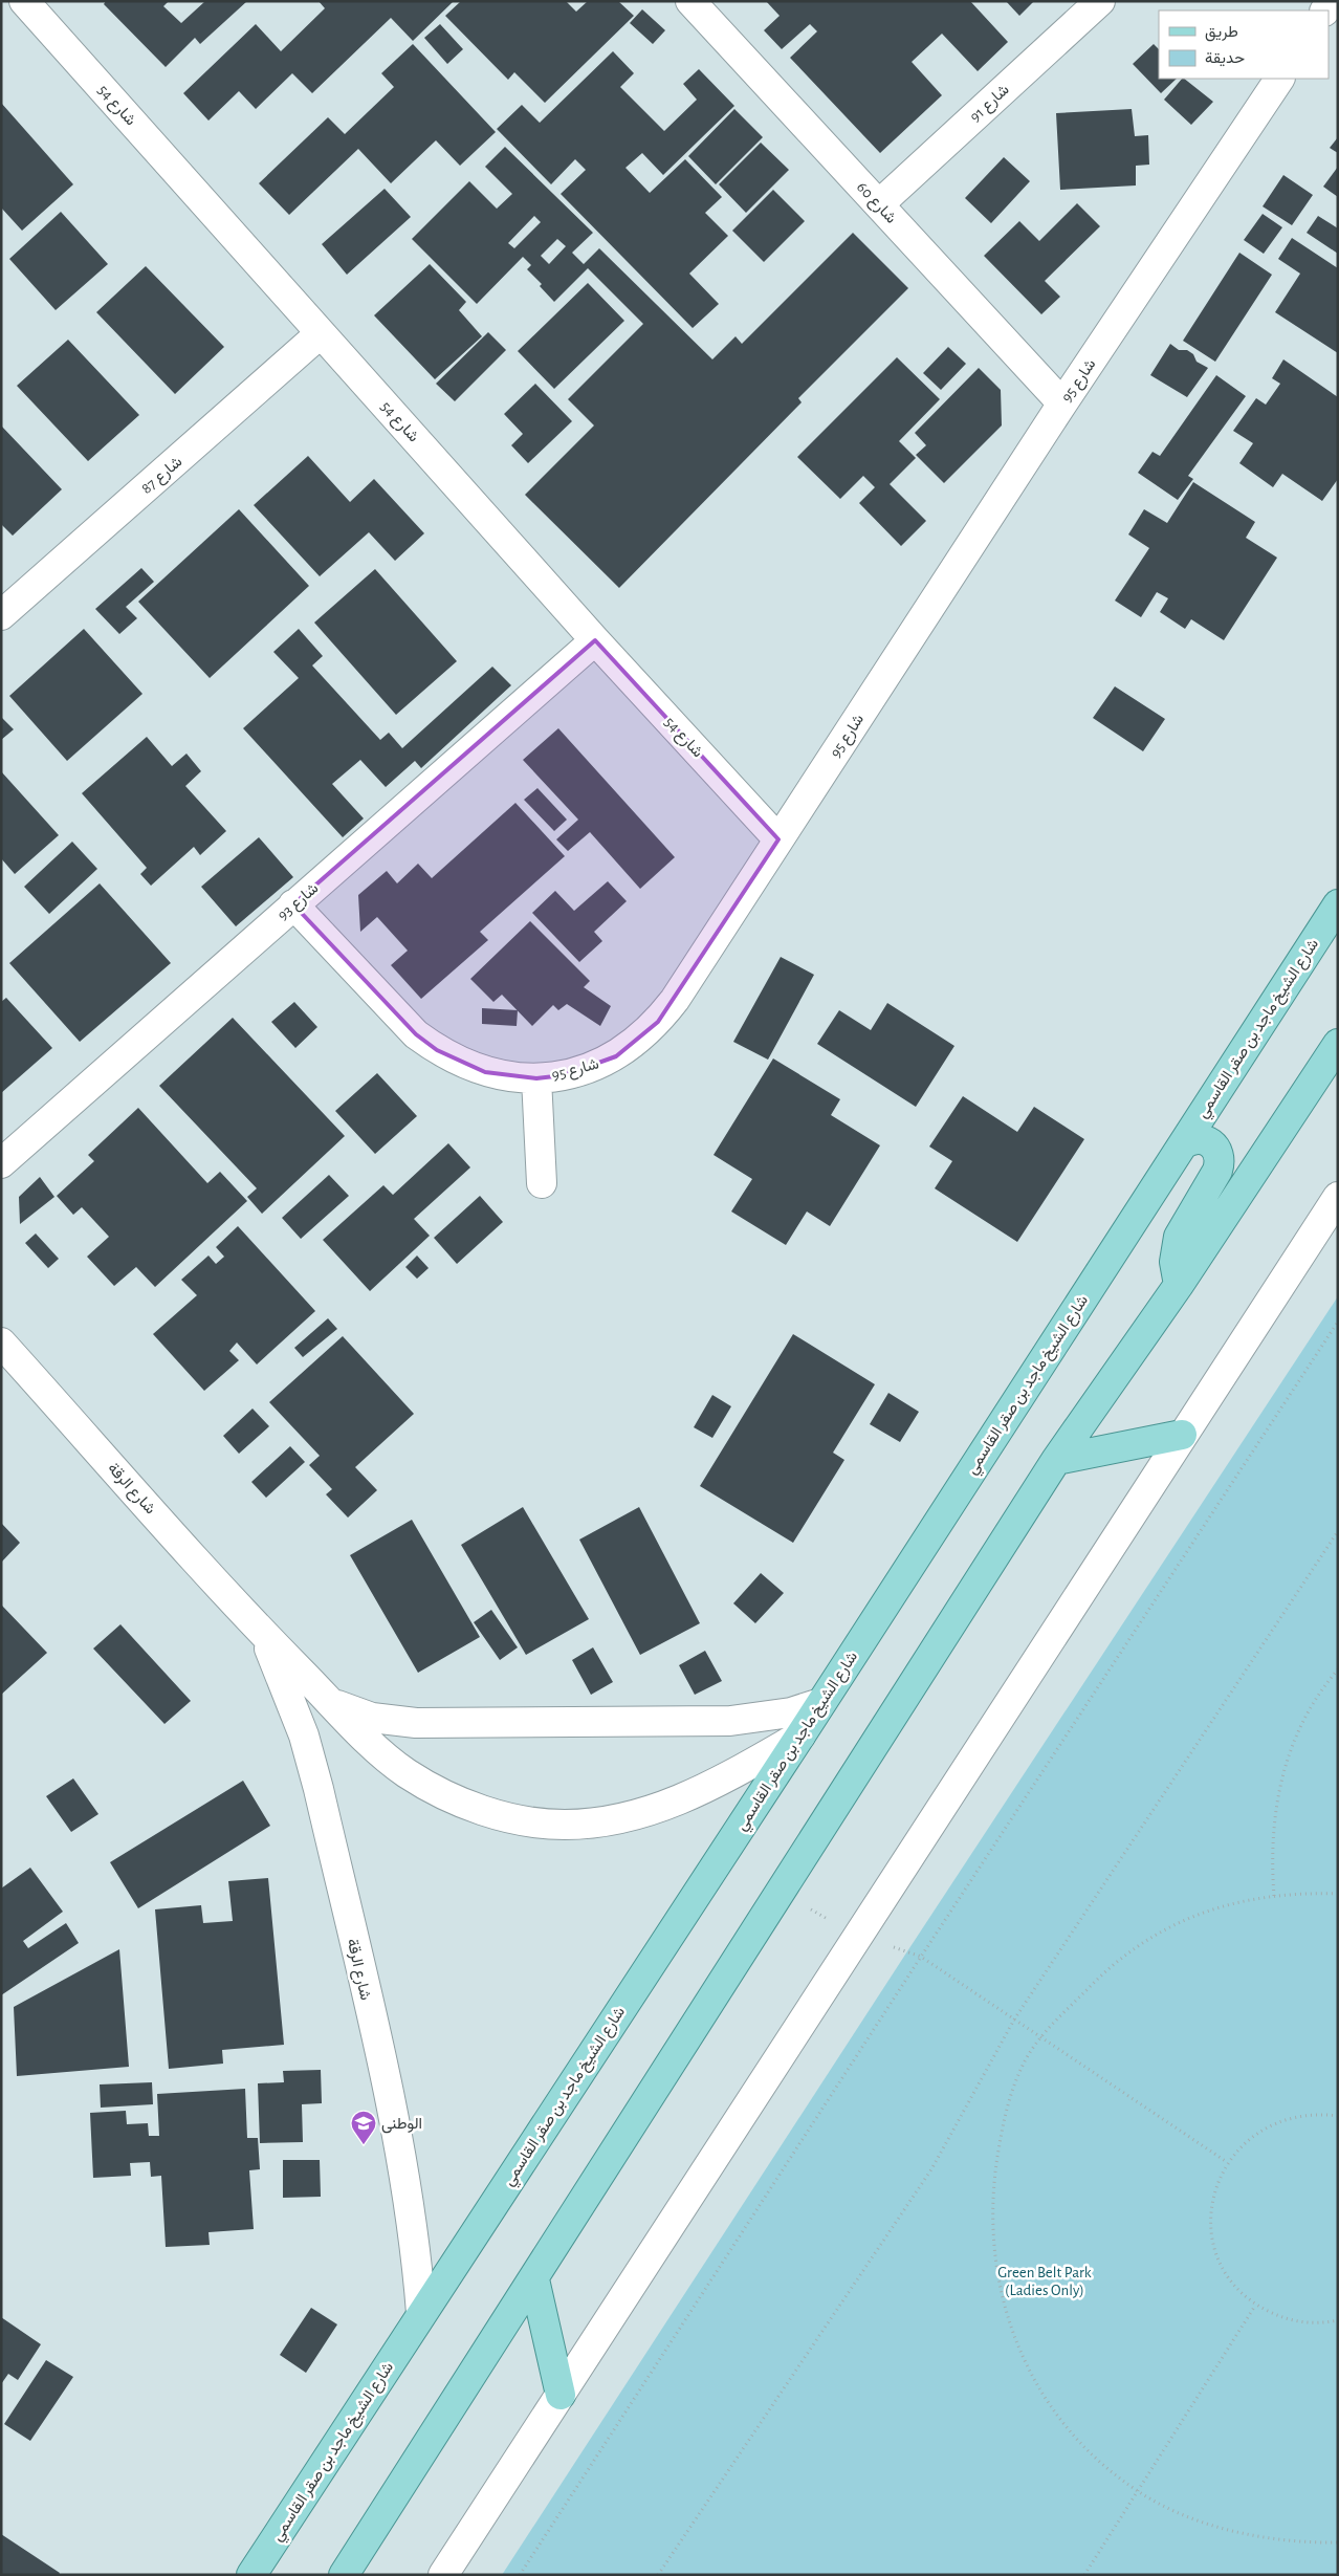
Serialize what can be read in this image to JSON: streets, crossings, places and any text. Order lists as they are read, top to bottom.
{
  "streets": {
    "main road": ["شارع الشيخ ماجد بن صقر القاسمي"],
    "street": [
      "شارع 91",
      "شارع 54",
      "شارع 60",
      "شارع 95",
      "شارع 87",
      "شارع 93",
      "شارع الرقة"
    ]
  },
  "crossings": [
    ["شارع 91", "شارع 60"],
    ["شارع 54", "شارع 95"],
    ["شارع 54", "شارع 87"],
    ["شارع 54", "شارع 93"],
    ["شارع 60", "شارع 95"],
    ["شارع 95", "شارع 93"],
    ["شارع الشيخ ماجد بن صقر القاسمي", "شارع الرقة"]
  ],
  "parks": ["Green Belt Park (Ladies Only)"],
  "places": {
    "school or university": ["الوطنی"]
  },
  "legend": ["طريق", "حديقة"]
}
